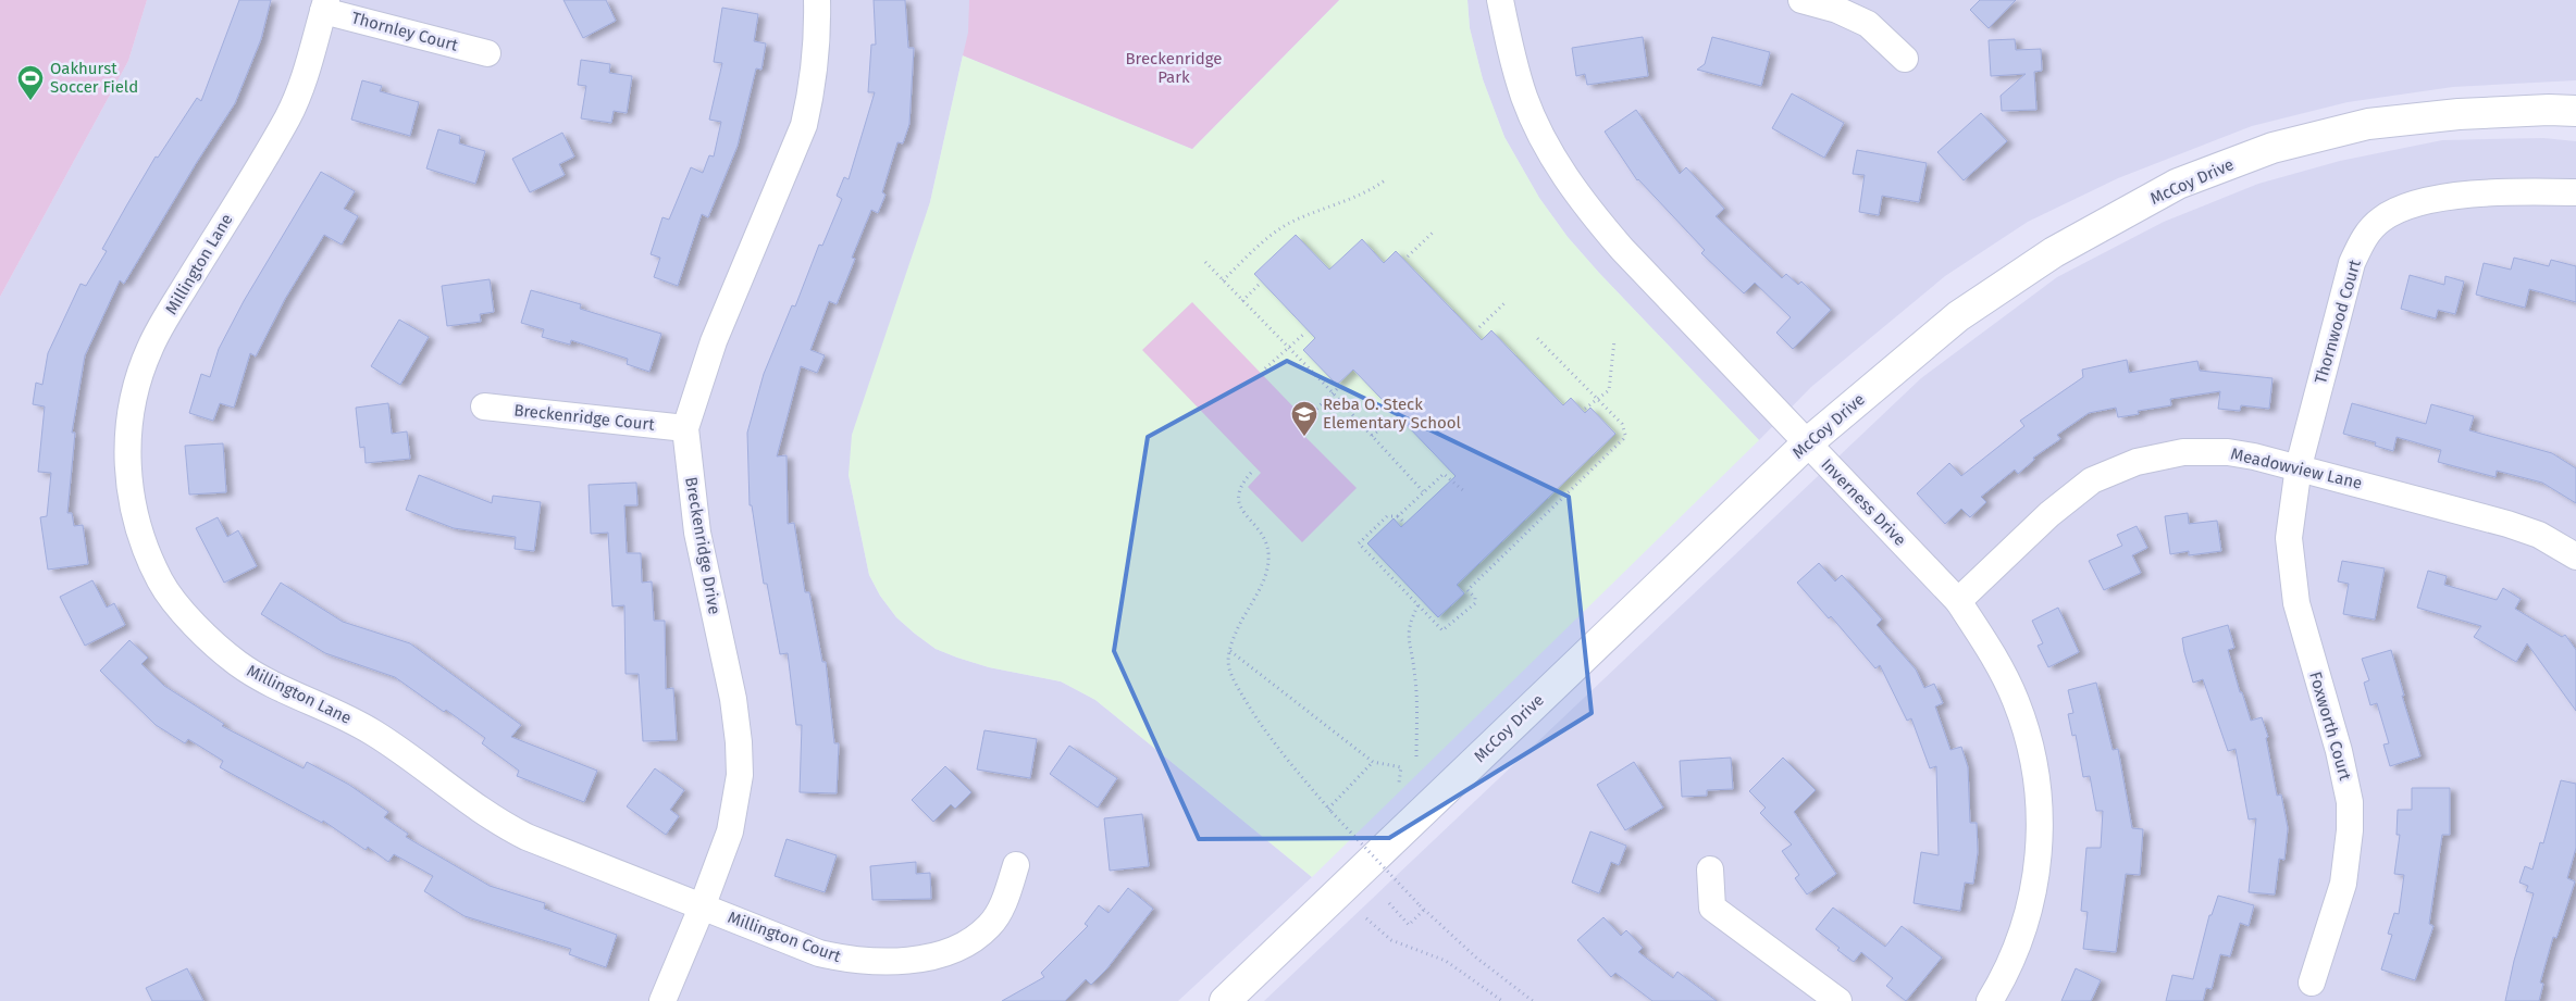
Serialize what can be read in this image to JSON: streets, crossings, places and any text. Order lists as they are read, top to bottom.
{
  "streets": {
    "street": [
      "Thornley Court",
      "McCoy Drive",
      "Millington Lane",
      "Thornwood Court",
      "Breckenridge Court",
      "Meadowview Lane",
      "Inverness Drive",
      "Breckenridge Drive",
      "Foxworth Court",
      "Millington Court"
    ]
  },
  "crossings": [
    ["Thornley Court", "Millington Lane"],
    ["McCoy Drive", "Inverness Drive"],
    ["Millington Lane", "Breckenridge Drive"],
    ["Millington Lane", "Millington Court"],
    ["Thornwood Court", "Meadowview Lane"],
    ["Thornwood Court", "Foxworth Court"],
    ["Breckenridge Court", "Breckenridge Drive"],
    ["Meadowview Lane", "Inverness Drive"],
    ["Meadowview Lane", "Foxworth Court"],
    ["Breckenridge Drive", "Millington Court"]
  ],
  "parks": ["Breckenridge Park"],
  "places": {
    "sports": ["Oakhurst Soccer Field"],
    "school or university": ["Reba O. Steck Elementary School"]
  }
}
